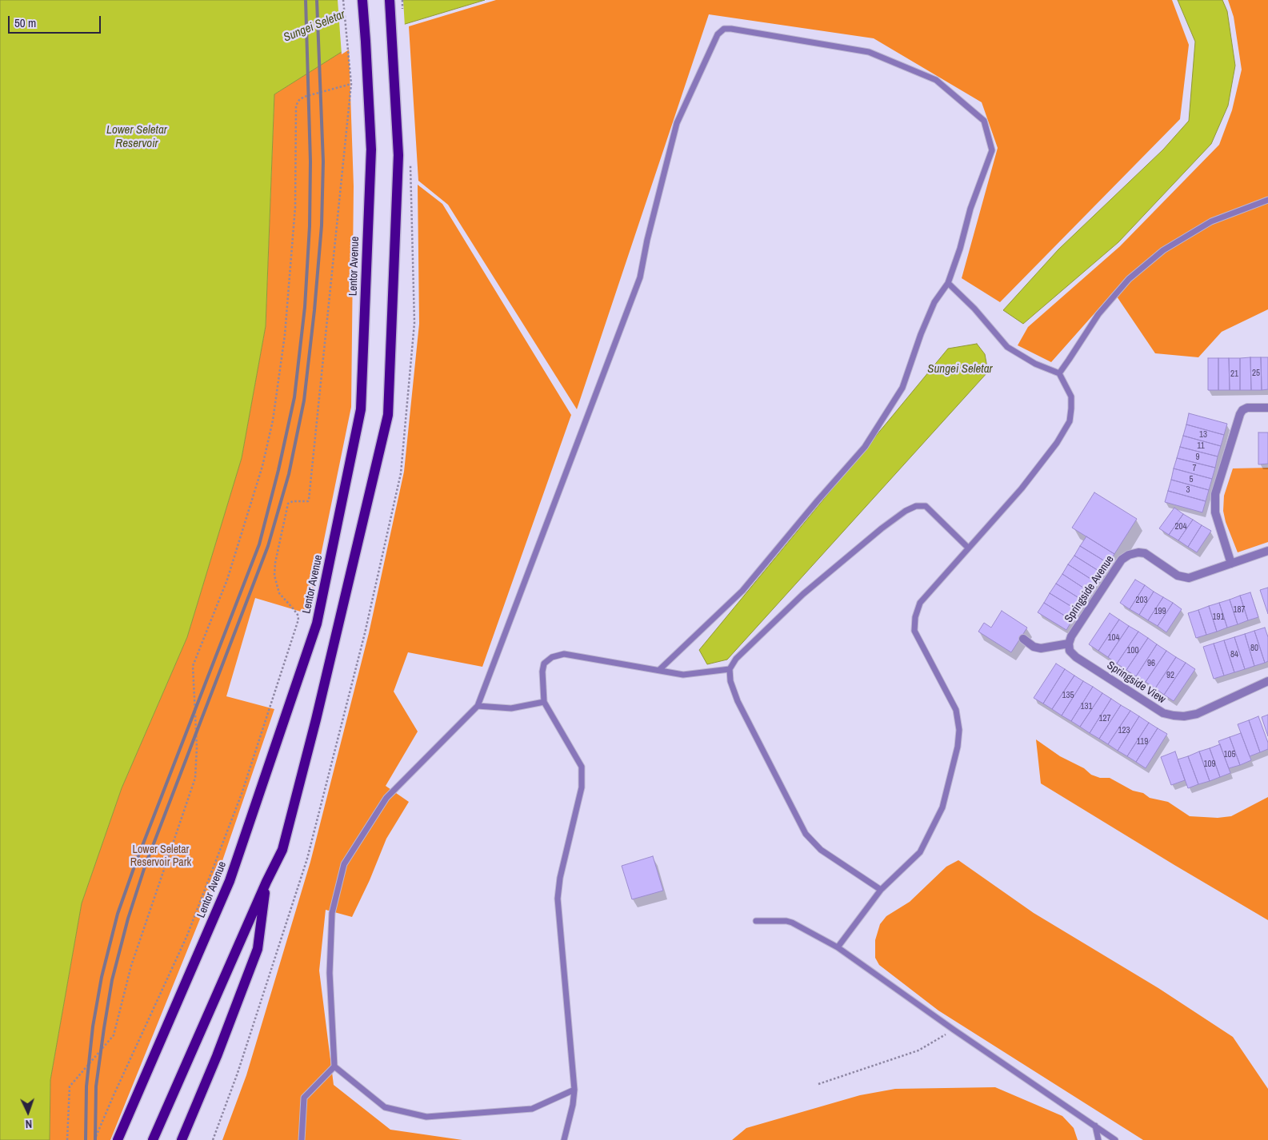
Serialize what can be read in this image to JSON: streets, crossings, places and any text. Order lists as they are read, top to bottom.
{
  "streets": {
    "main road": ["Lentor Avenue"],
    "street": ["Springside Avenue", "Springside View"]
  },
  "crossings": [
    ["Springside Avenue", "Springside View"]
  ],
  "water": ["Sungei Seletar", "Lower Seletar Reservoir"],
  "parks": ["Lower Seletar Reservoir Park"],
  "house_numbers": [
    "25",
    "21",
    "13",
    "11",
    "9",
    "7",
    "5",
    "3",
    "204",
    "203",
    "187",
    "199",
    "191",
    "104",
    "80",
    "100",
    "84",
    "96",
    "92",
    "135",
    "131",
    "127",
    "123",
    "119",
    "105",
    "109"
  ],
  "scale_bar": "50 m",
  "north": "bottom"
}
